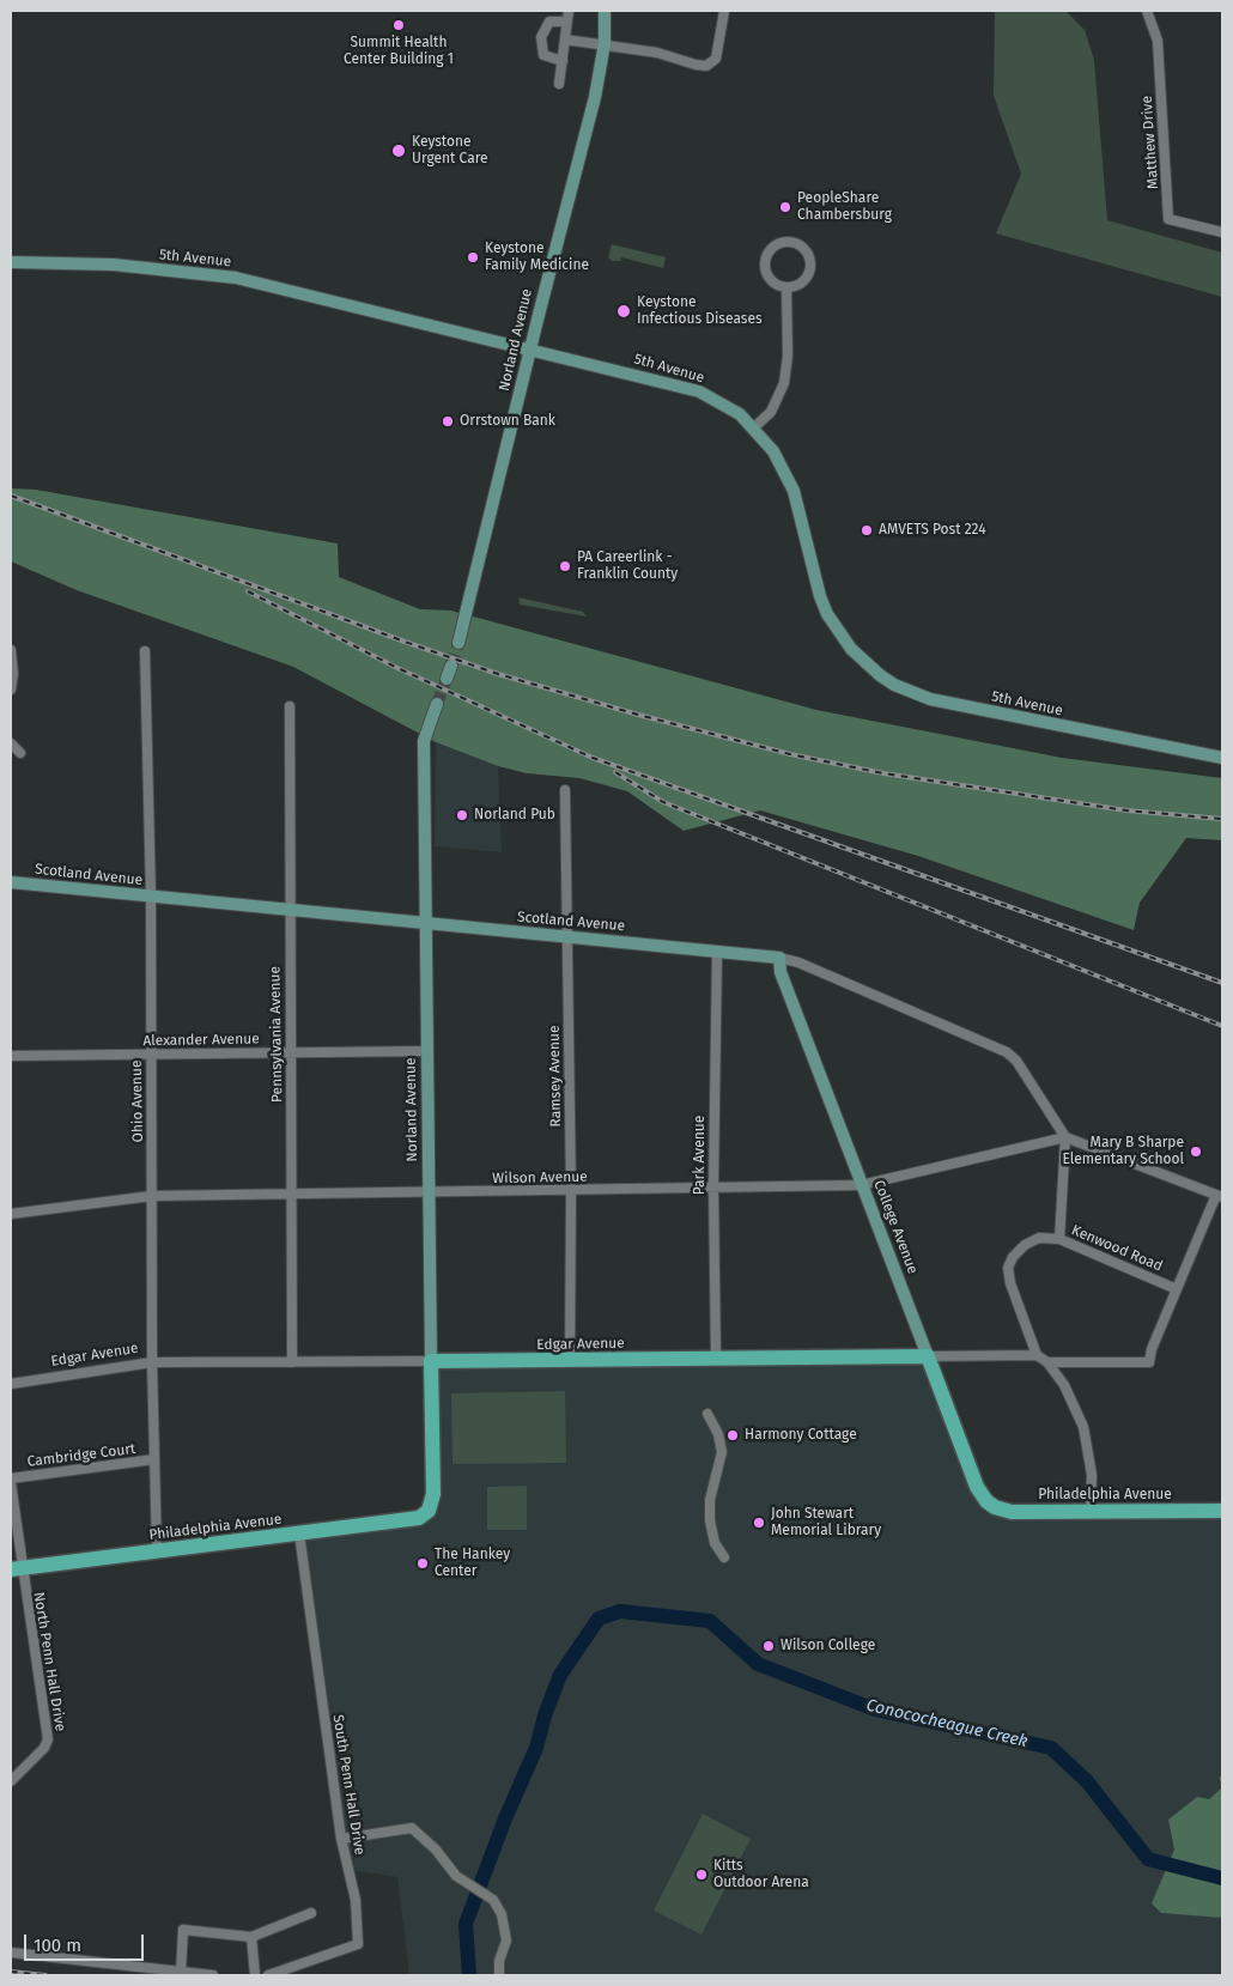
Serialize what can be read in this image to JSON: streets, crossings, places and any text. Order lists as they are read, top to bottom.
{
  "streets": {
    "main road": [
      "Norland Avenue",
      "College Avenue",
      "Edgar Avenue",
      "Philadelphia Avenue"
    ],
    "street": [
      "Matthew Drive",
      "5th Avenue",
      "Scotland Avenue",
      "Pennsylvania Avenue",
      "Alexander Avenue",
      "Ramsey Avenue",
      "Ohio Avenue",
      "Park Avenue",
      "Wilson Avenue",
      "Kenwood Road",
      "Cambridge Court",
      "North Penn Hall Drive",
      "South Penn Hall Drive"
    ]
  },
  "crossings": [
    ["5th Avenue", "Norland Avenue"],
    ["Norland Avenue", "Scotland Avenue"],
    ["Norland Avenue", "Alexander Avenue"],
    ["Norland Avenue", "Wilson Avenue"],
    ["Norland Avenue", "Edgar Avenue"],
    ["Norland Avenue", "Philadelphia Avenue"],
    ["Scotland Avenue", "Pennsylvania Avenue"],
    ["Scotland Avenue", "Ramsey Avenue"],
    ["Scotland Avenue", "Ohio Avenue"],
    ["Scotland Avenue", "Park Avenue"],
    ["Scotland Avenue", "Wilson Avenue"],
    ["Scotland Avenue", "College Avenue"],
    ["Pennsylvania Avenue", "Alexander Avenue"],
    ["Pennsylvania Avenue", "Wilson Avenue"],
    ["Pennsylvania Avenue", "Edgar Avenue"],
    ["Alexander Avenue", "Ohio Avenue"],
    ["Ramsey Avenue", "Wilson Avenue"],
    ["Ramsey Avenue", "Edgar Avenue"],
    ["Ohio Avenue", "Wilson Avenue"],
    ["Ohio Avenue", "Edgar Avenue"],
    ["Ohio Avenue", "Cambridge Court"],
    ["Ohio Avenue", "Philadelphia Avenue"],
    ["Park Avenue", "Wilson Avenue"],
    ["Park Avenue", "Edgar Avenue"],
    ["Wilson Avenue", "College Avenue"],
    ["College Avenue", "Edgar Avenue"],
    ["College Avenue", "Philadelphia Avenue"],
    ["Kenwood Road", "Edgar Avenue"],
    ["Philadelphia Avenue", "North Penn Hall Drive"],
    ["Philadelphia Avenue", "South Penn Hall Drive"]
  ],
  "water": ["Conococheague Creek"],
  "places": [
    "Summit Health Center Building 1",
    "Keystone Urgent Care",
    "PeopleShare Chambersburg",
    "Keystone Family Medicine",
    "Keystone Infectious Diseases",
    "Orrstown Bank",
    "AMVETS Post 224",
    "PA Careerlink - Franklin County",
    "Norland Pub",
    "Mary B Sharpe Elementary School",
    "Harmony Cottage",
    "John Stewart Memorial Library",
    "The Hankey Center",
    "Wilson College",
    "Kitts Outdoor Arena"
  ],
  "scale_bar": "100 m"
}
